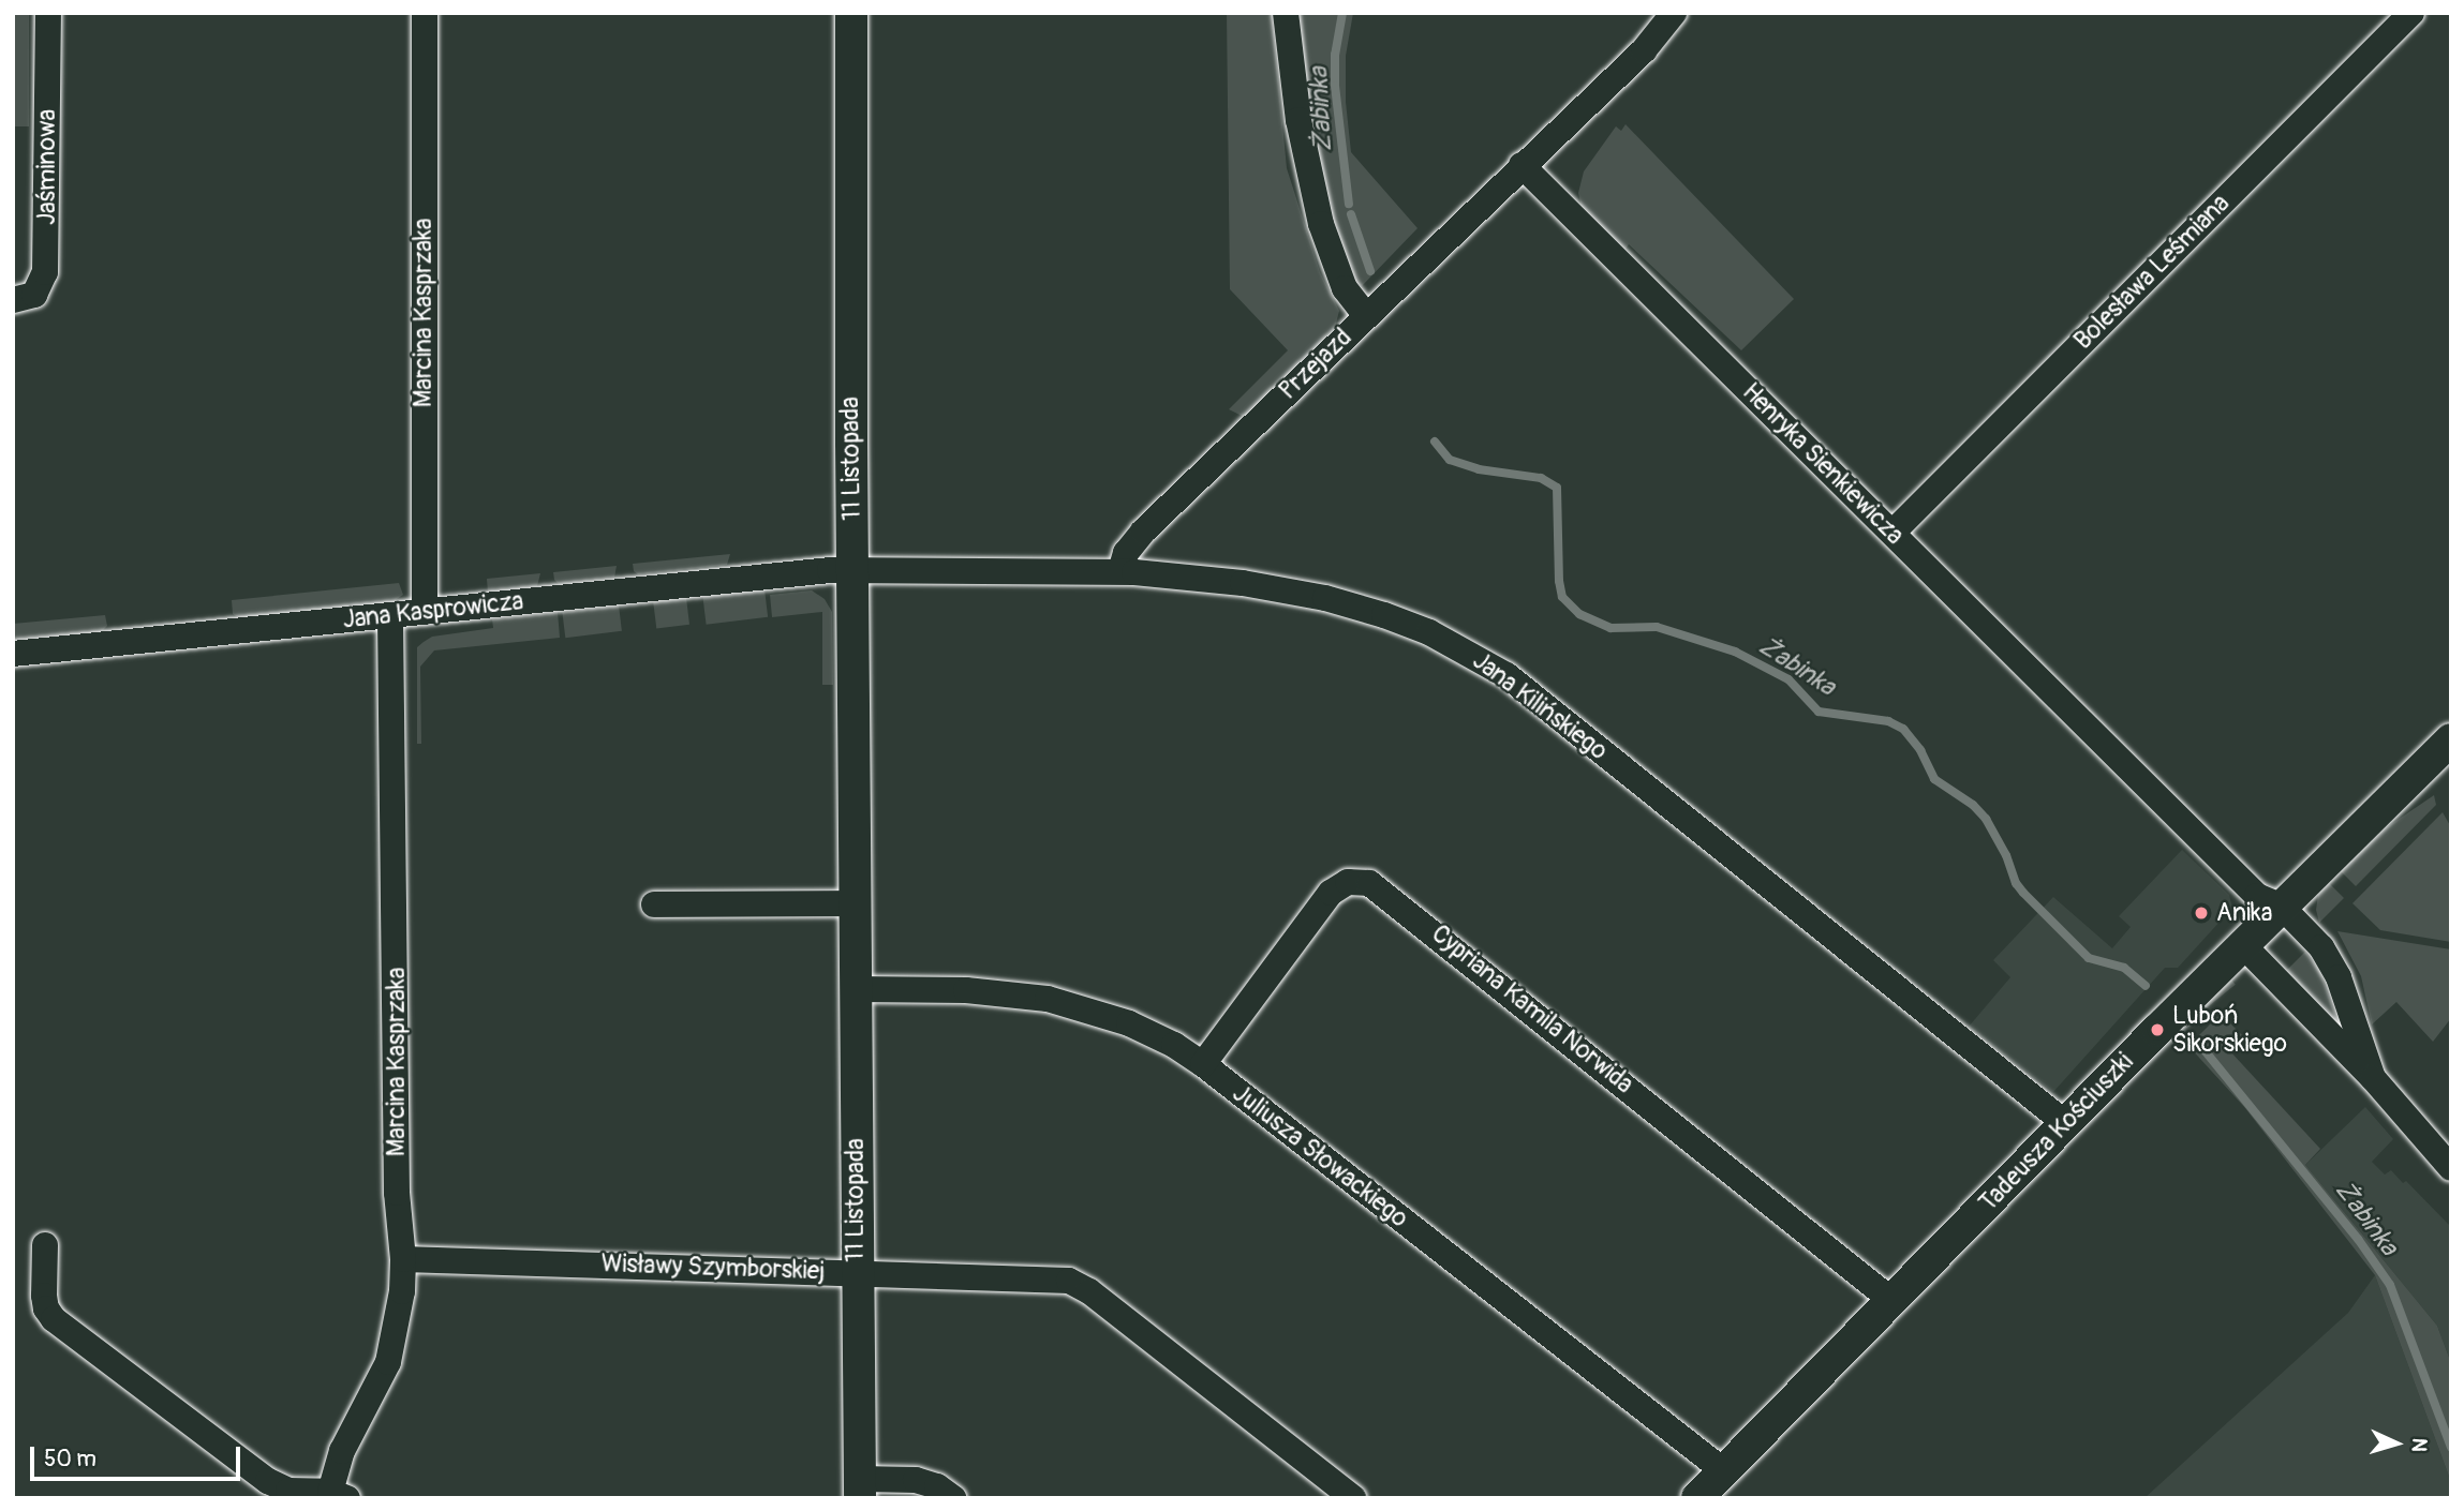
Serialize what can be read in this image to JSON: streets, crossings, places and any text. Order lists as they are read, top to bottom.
{
  "streets": {
    "street": [
      "Jaśminowa",
      "Bolesława Leśmiana",
      "Marcina Kasprzaka",
      "Przejazd",
      "11 Listopada",
      "Henryka Sienkiewicza",
      "Jana Kasprowicza",
      "Jana Kilińskiego",
      "Cypriana Kamila Norwida",
      "Tadeusza Kościuszki",
      "Juliusza Słowackiego",
      "Wisławy Szymborskiej"
    ]
  },
  "crossings": [
    ["Bolesława Leśmiana", "Henryka Sienkiewicza"],
    ["Marcina Kasprzaka", "Jana Kasprowicza"],
    ["Marcina Kasprzaka", "Wisławy Szymborskiej"],
    ["Przejazd", "Henryka Sienkiewicza"],
    ["Przejazd", "Jana Kilińskiego"],
    ["11 Listopada", "Jana Kasprowicza"],
    ["11 Listopada", "Jana Kilińskiego"],
    ["11 Listopada", "Juliusza Słowackiego"],
    ["11 Listopada", "Wisławy Szymborskiej"],
    ["Henryka Sienkiewicza", "Tadeusza Kościuszki"],
    ["Jana Kasprowicza", "Jana Kilińskiego"],
    ["Jana Kilińskiego", "Tadeusza Kościuszki"],
    ["Cypriana Kamila Norwida", "Tadeusza Kościuszki"],
    ["Cypriana Kamila Norwida", "Juliusza Słowackiego"],
    ["Tadeusza Kościuszki", "Juliusza Słowackiego"]
  ],
  "water": ["Żabinka"],
  "places": ["Anika", "Luboń Sikorskiego"],
  "scale_bar": "50 m",
  "north": "right"
}
